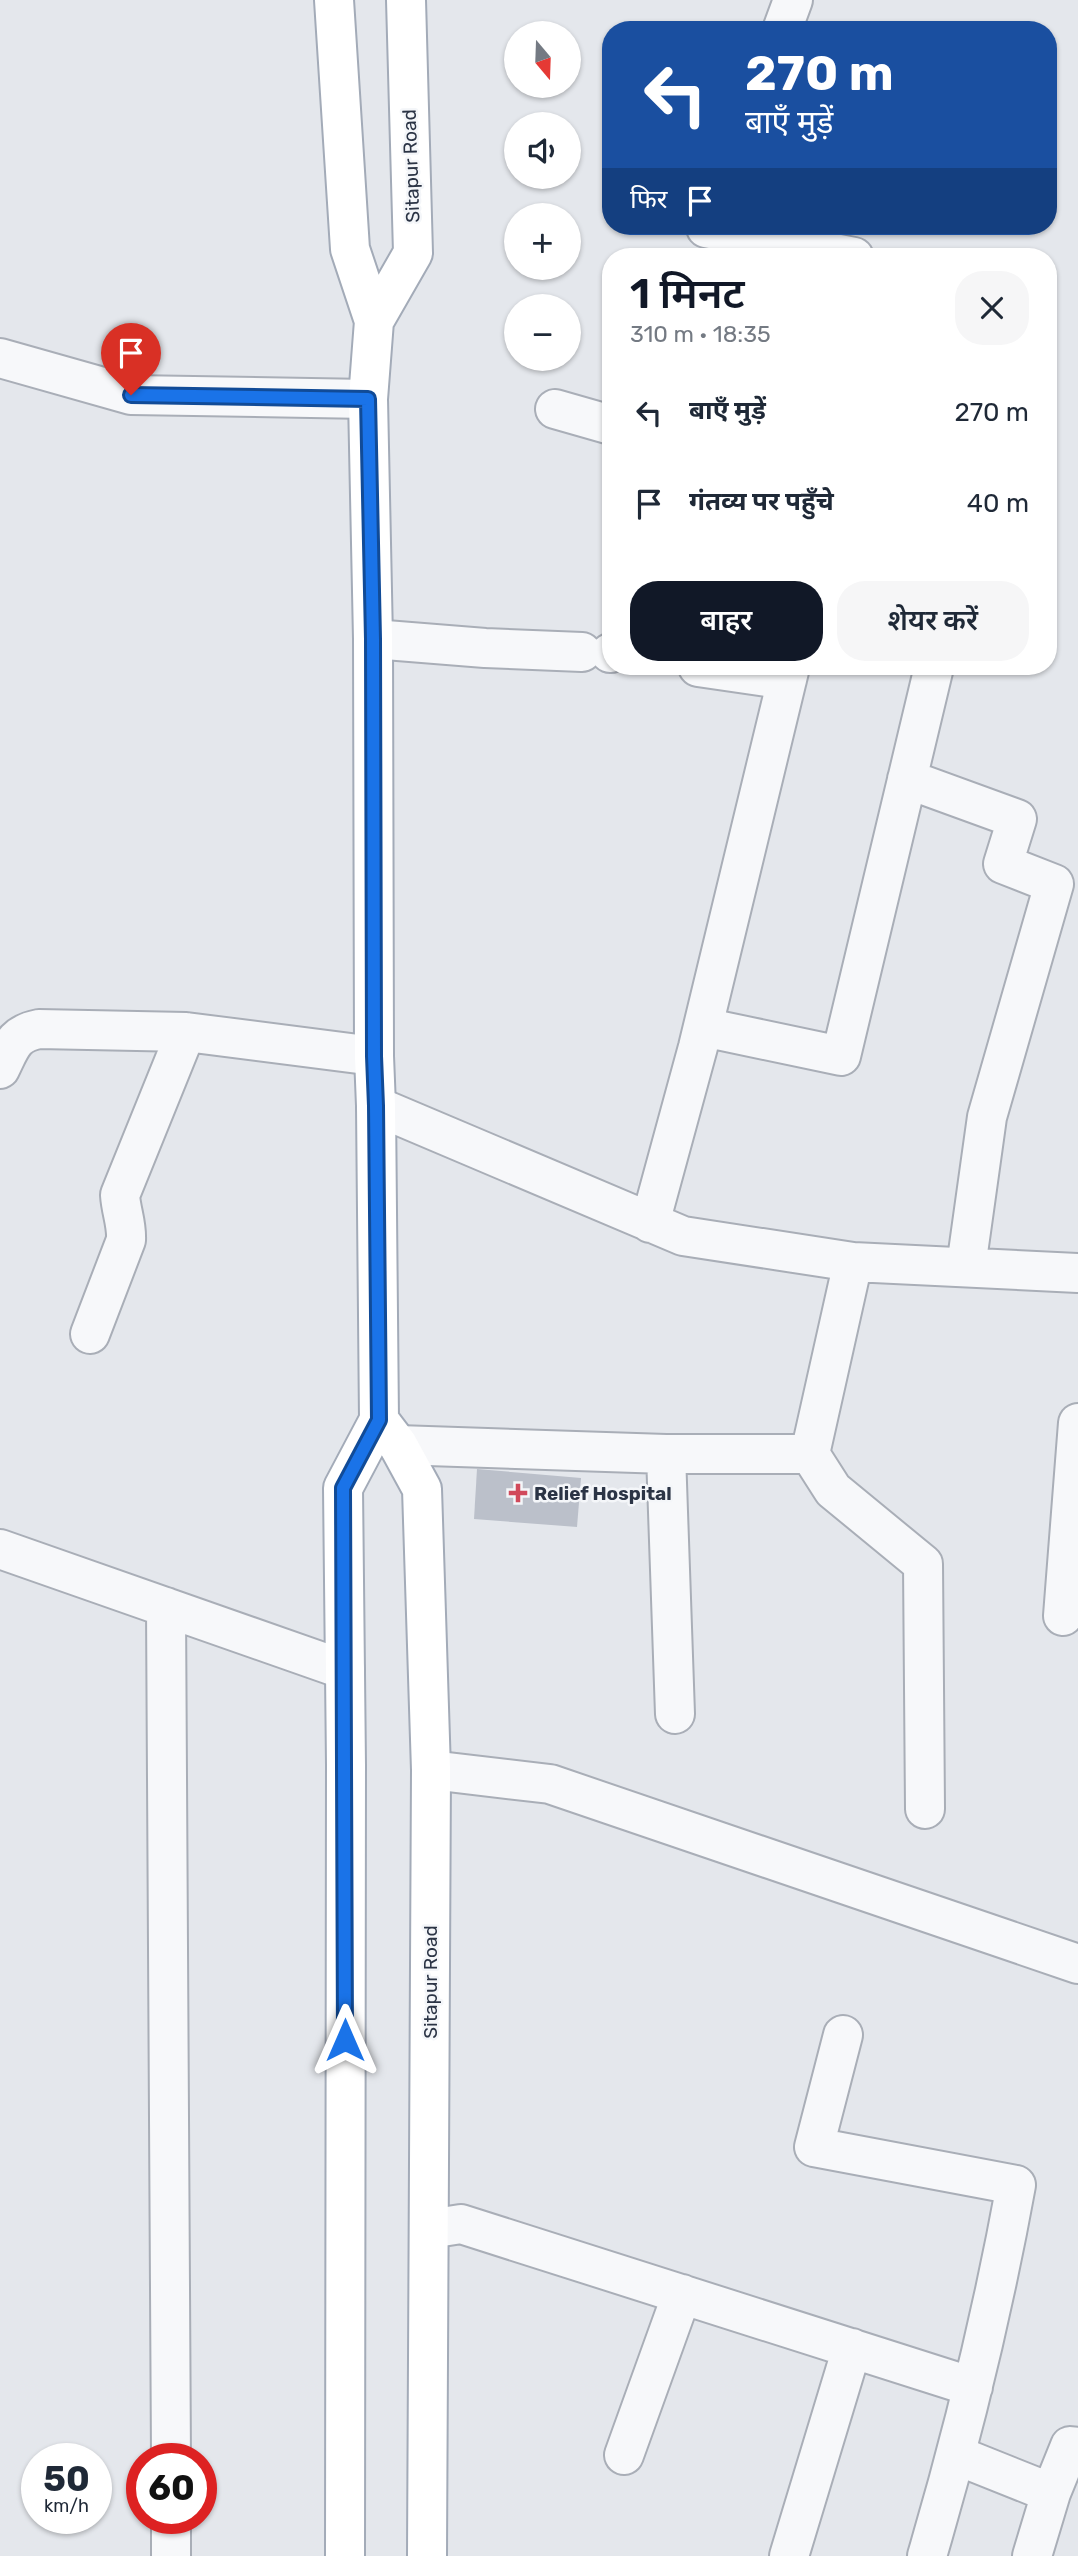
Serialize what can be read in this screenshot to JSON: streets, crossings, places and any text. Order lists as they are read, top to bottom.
{
  "streets": {
    "main road": ["Sitapur Road"]
  },
  "places": {
    "health": ["Relief Hospital"]
  },
  "north": "bottom",
  "page": {
    "map_buttons": ["+", "−"],
    "turn": ["270 m", "बाएँ मुड़ें"],
    "then": "फिर",
    "heading": ["1 मिनट", "310 m · 18:35"],
    "list": [
      {
        "name": "बाएँ मुड़ें",
        "value": "270 m"
      },
      {
        "name": "गंतव्य पर पहुँचे",
        "value": "40 m"
      }
    ],
    "buttons": ["बाहर", "शेयर करें"],
    "speed": "50 km/h",
    "limit": "60"
  }
}
